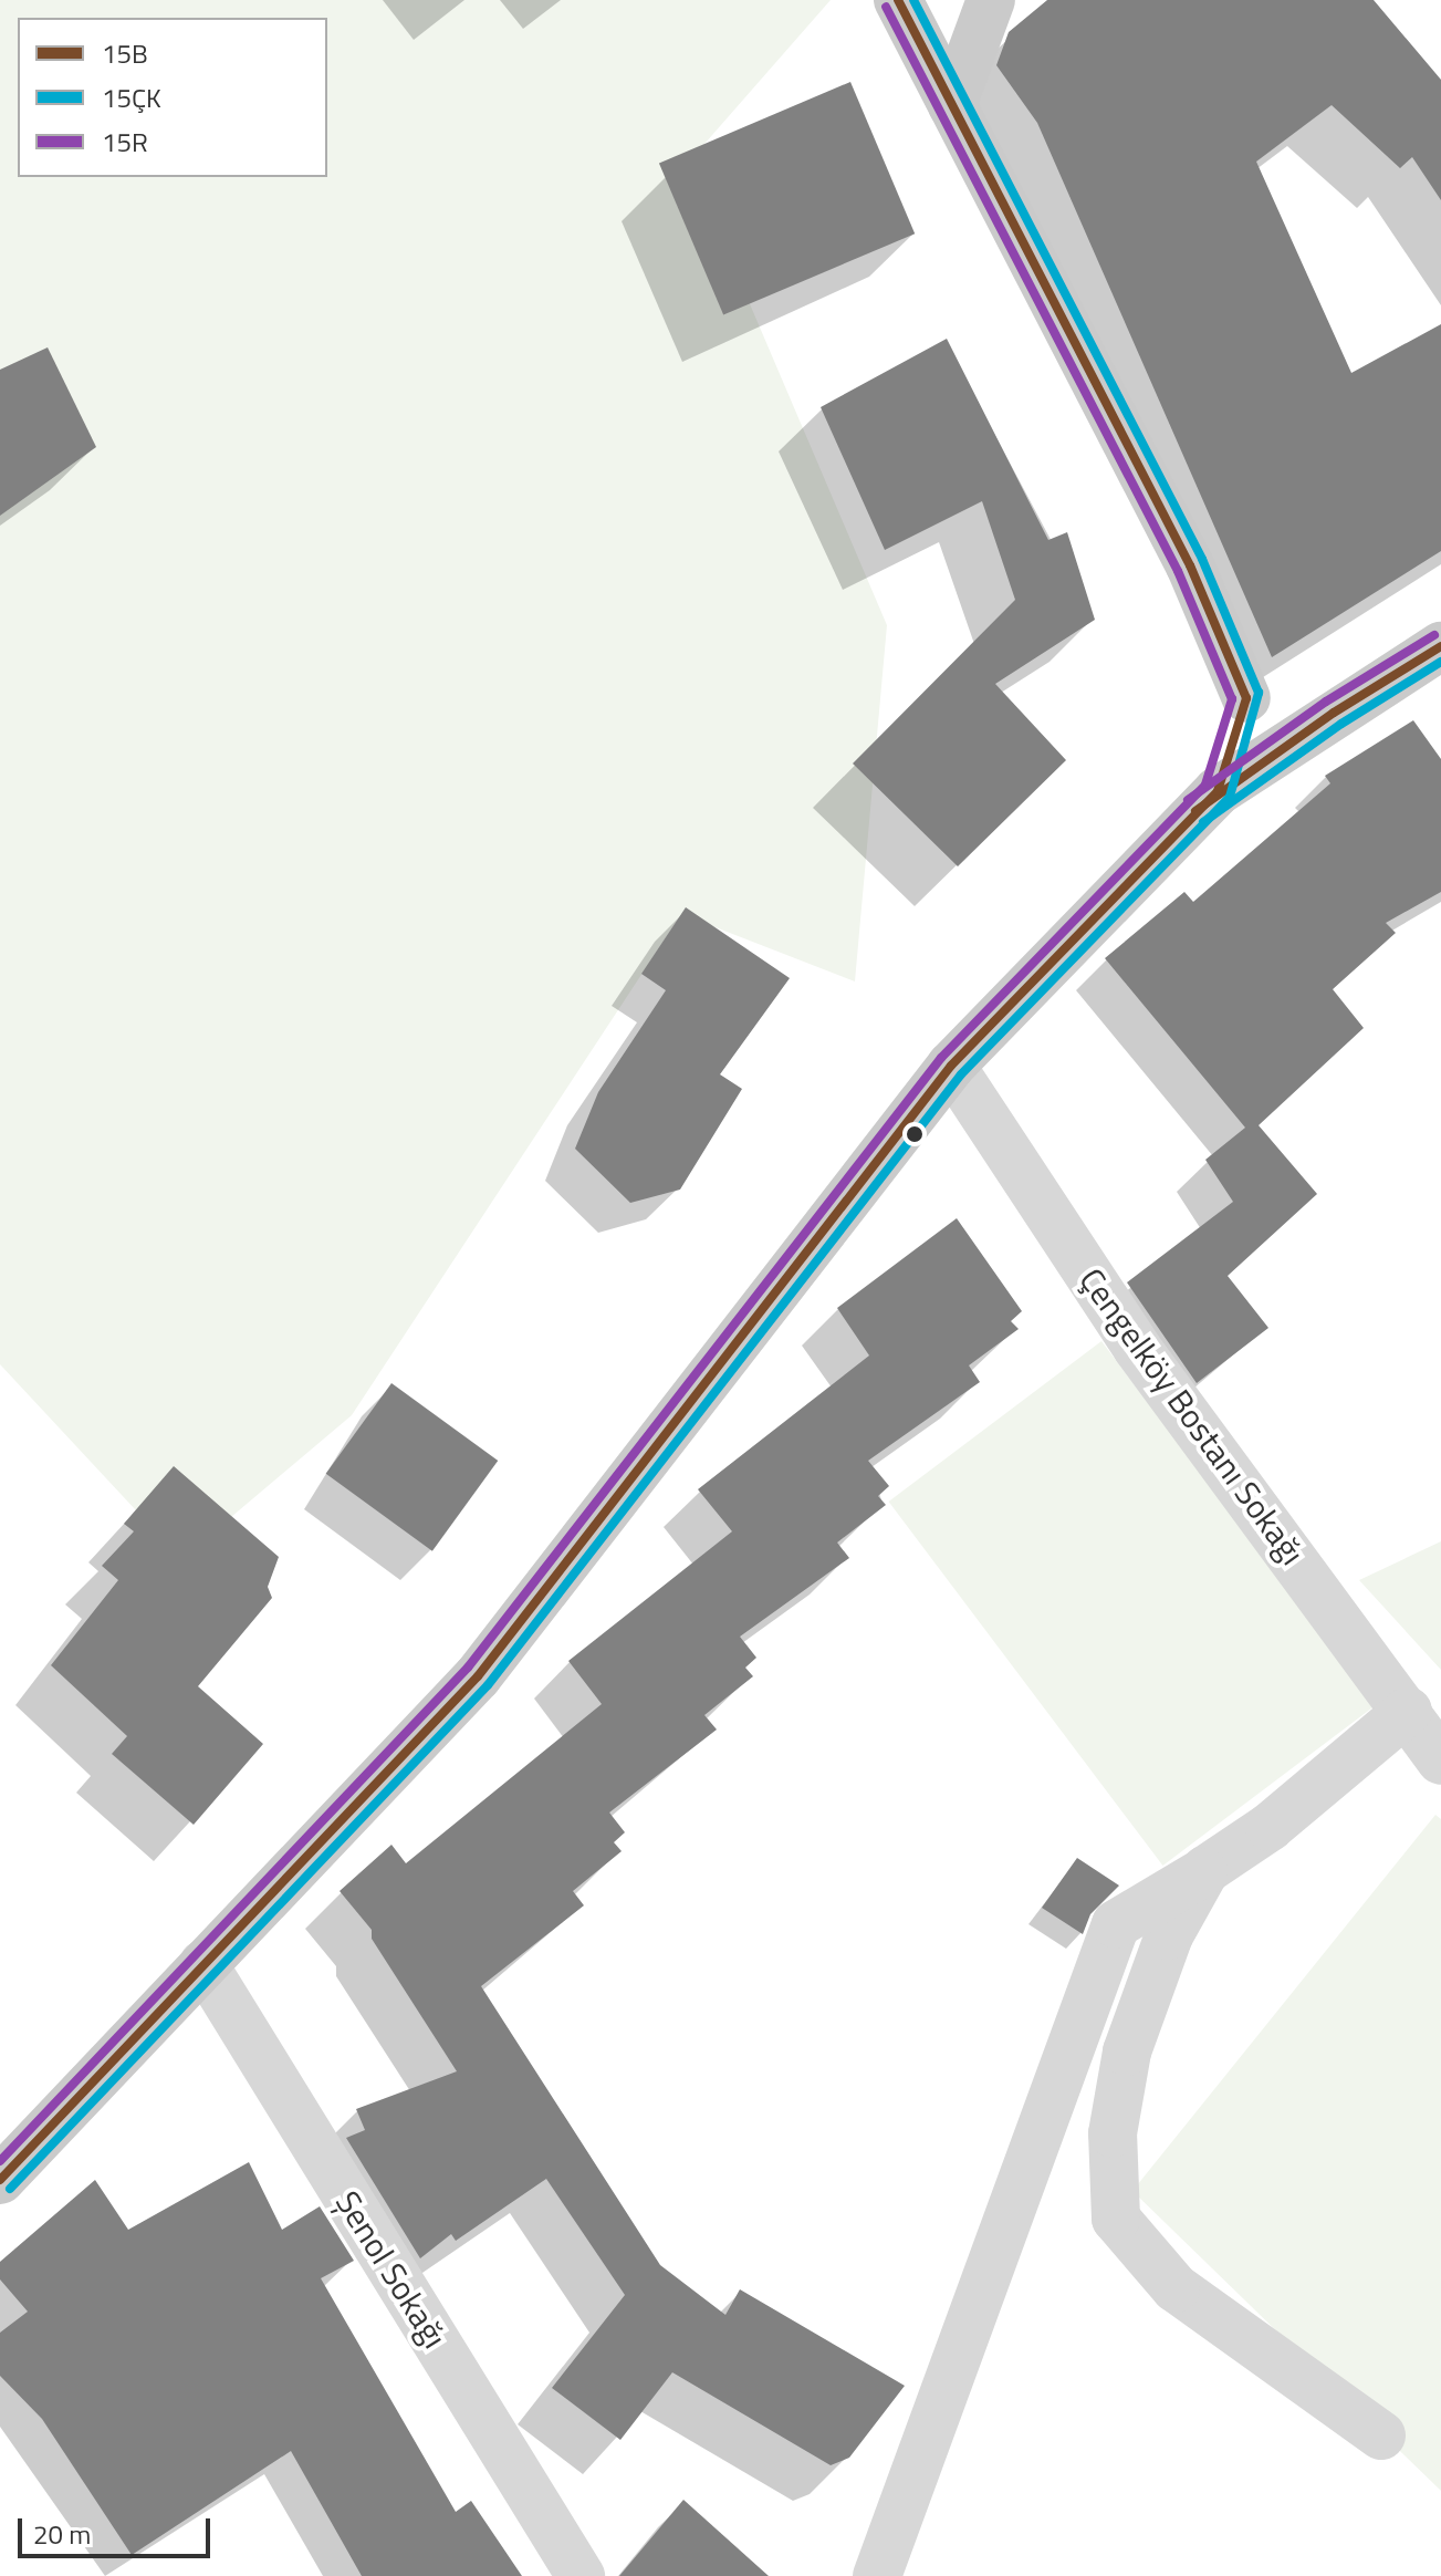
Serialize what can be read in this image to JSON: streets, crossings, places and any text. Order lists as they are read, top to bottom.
{
  "streets": {
    "street": ["Çengelköy Bostanı Sokağı", "Şenol Sokağı"]
  },
  "lines": ["transit line 15B", "transit line 15ÇK", "transit line 15R"],
  "legend": ["15B", "15ÇK", "15R"],
  "scale_bar": "20 m"
}
